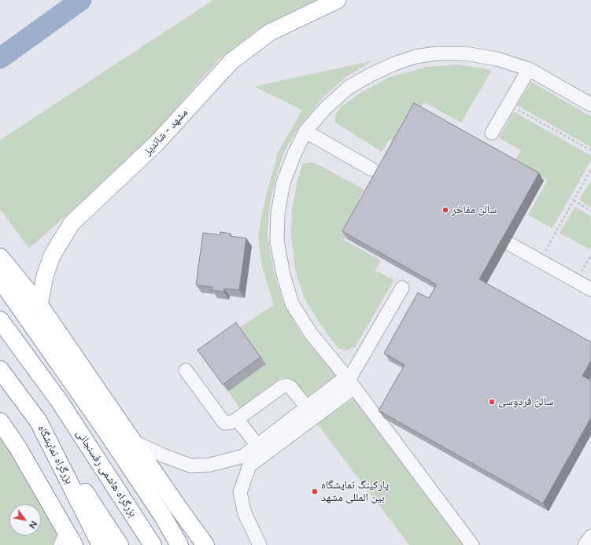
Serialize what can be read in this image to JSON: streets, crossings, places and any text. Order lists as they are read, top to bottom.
{
  "streets": {
    "highway": ["بزرگراه نمایشگاه", "بزرگراه هاشمی رفسنجانی"],
    "main road": ["مشهد - شاندیز"]
  },
  "places": ["سالن مفاخر", "سالن فردوسی", "پارکینگ نمایشگاه بین المللی مشهد"],
  "north": "bottom right"
}
